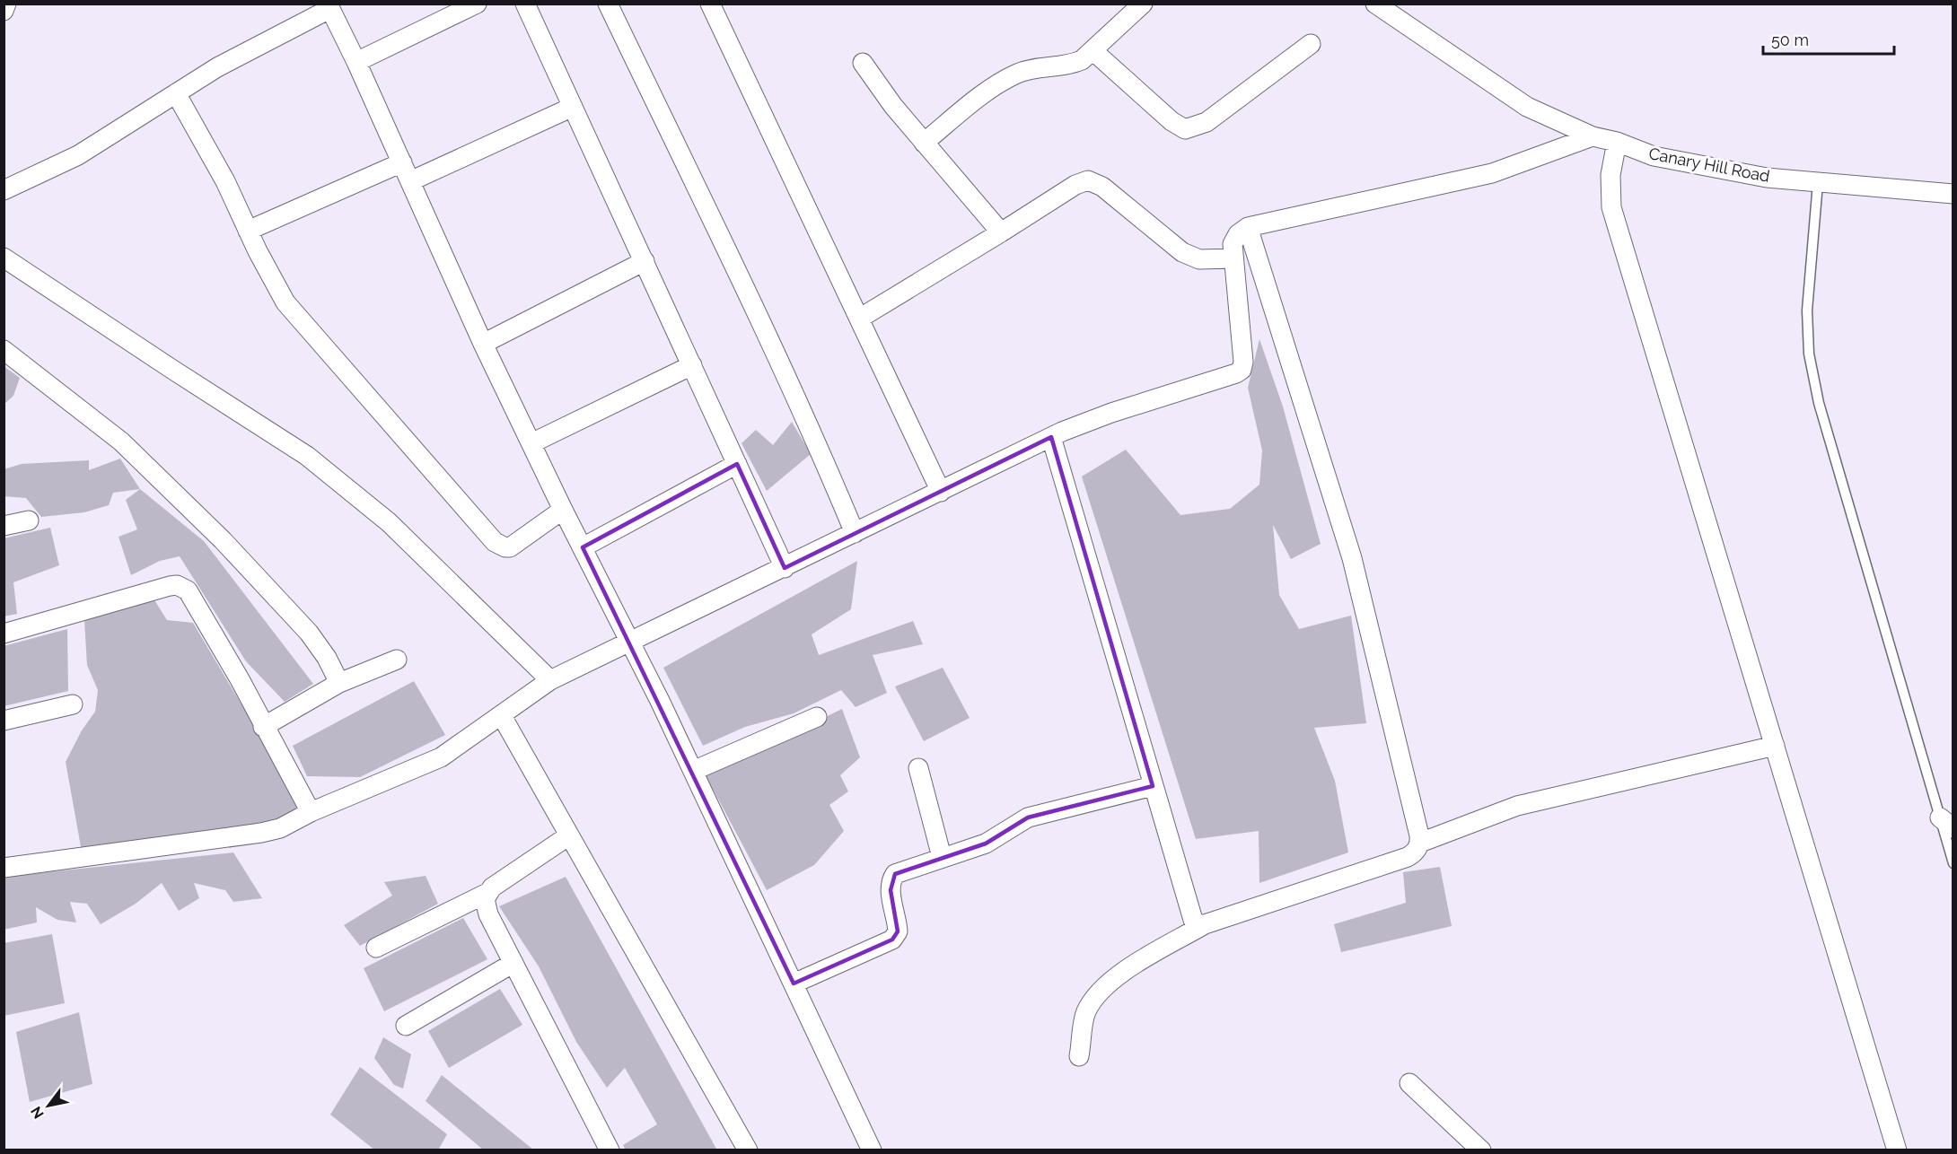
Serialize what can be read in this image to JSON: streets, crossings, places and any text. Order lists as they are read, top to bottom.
{
  "streets": {
    "street": ["Canary Hill Road"]
  },
  "scale_bar": "50 m",
  "north": "bottom left"
}
